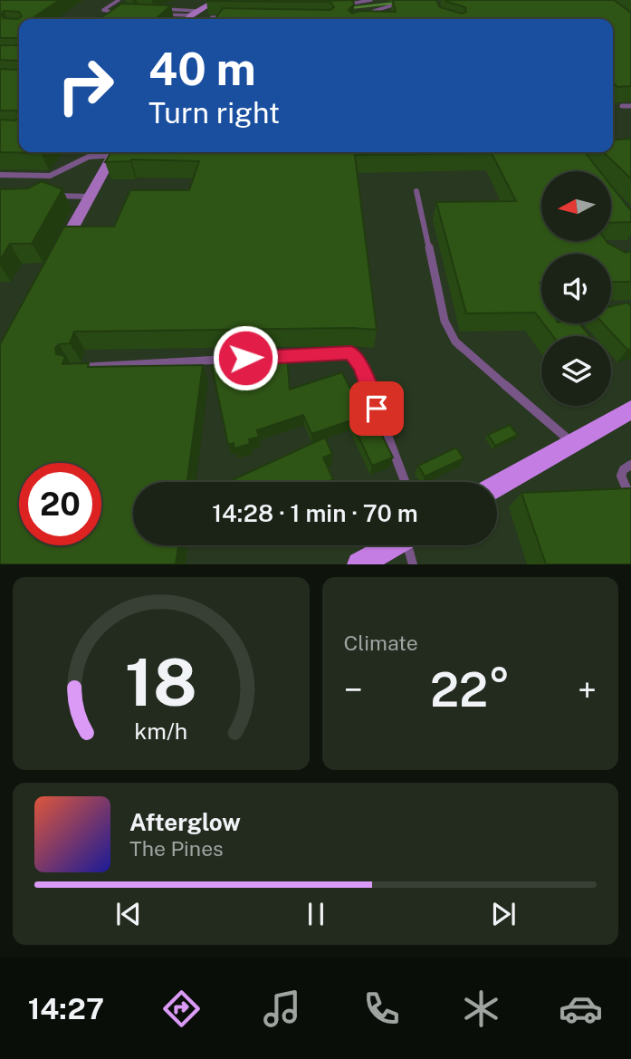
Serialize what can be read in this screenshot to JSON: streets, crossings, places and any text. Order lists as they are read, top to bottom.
{
  "north": "left",
  "page": {
    "turn": ["40 m", "Turn right"],
    "limit": "20",
    "trip": "14:28 · 1 min · 70 m",
    "tile": "Climate",
    "heat": ["−", "22°", "+"],
    "song": ["Afterglow", "The Pines"],
    "tabs": "14:27",
    "gauge": ["18", "km/h"]
  }
}
